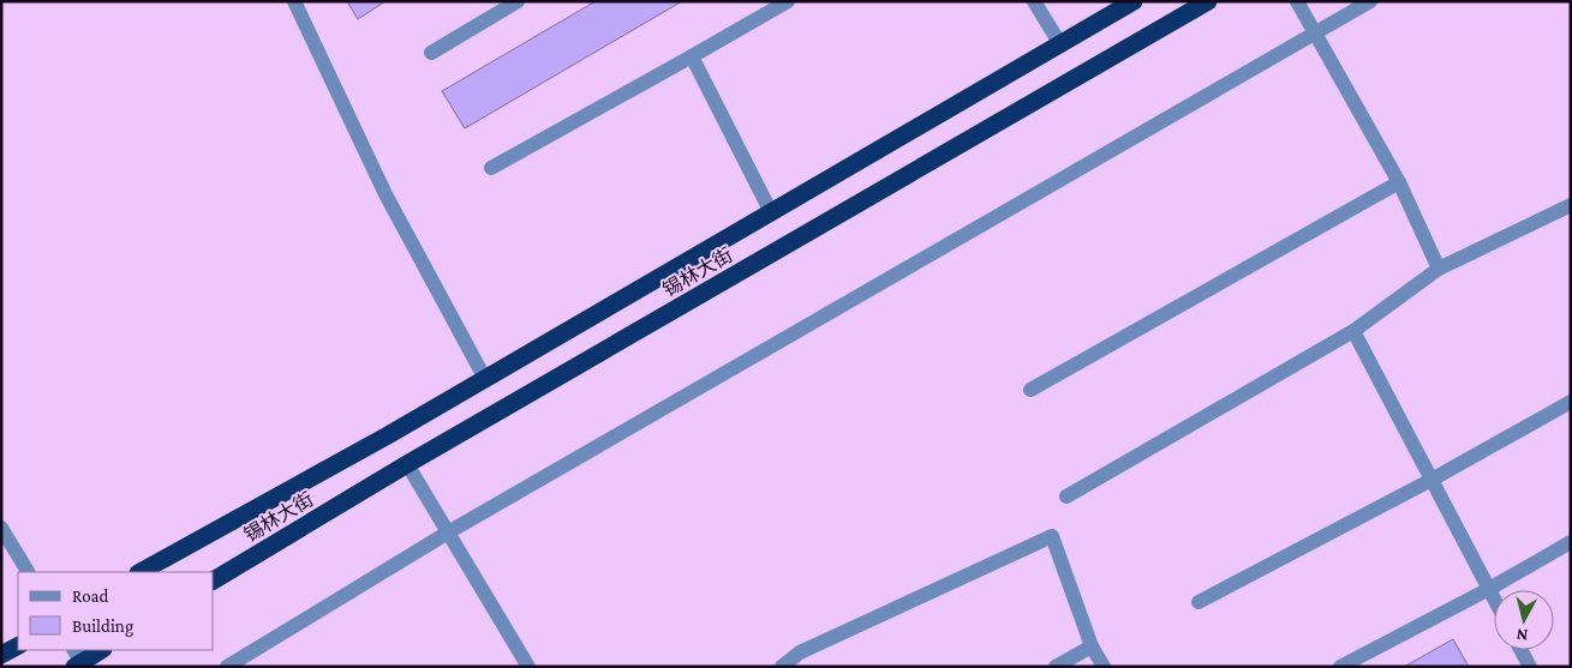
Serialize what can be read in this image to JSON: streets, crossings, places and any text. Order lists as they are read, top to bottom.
{
  "streets": {
    "highway": ["锡林大街"]
  },
  "legend": ["Road", "Building"],
  "north": "bottom"
}
